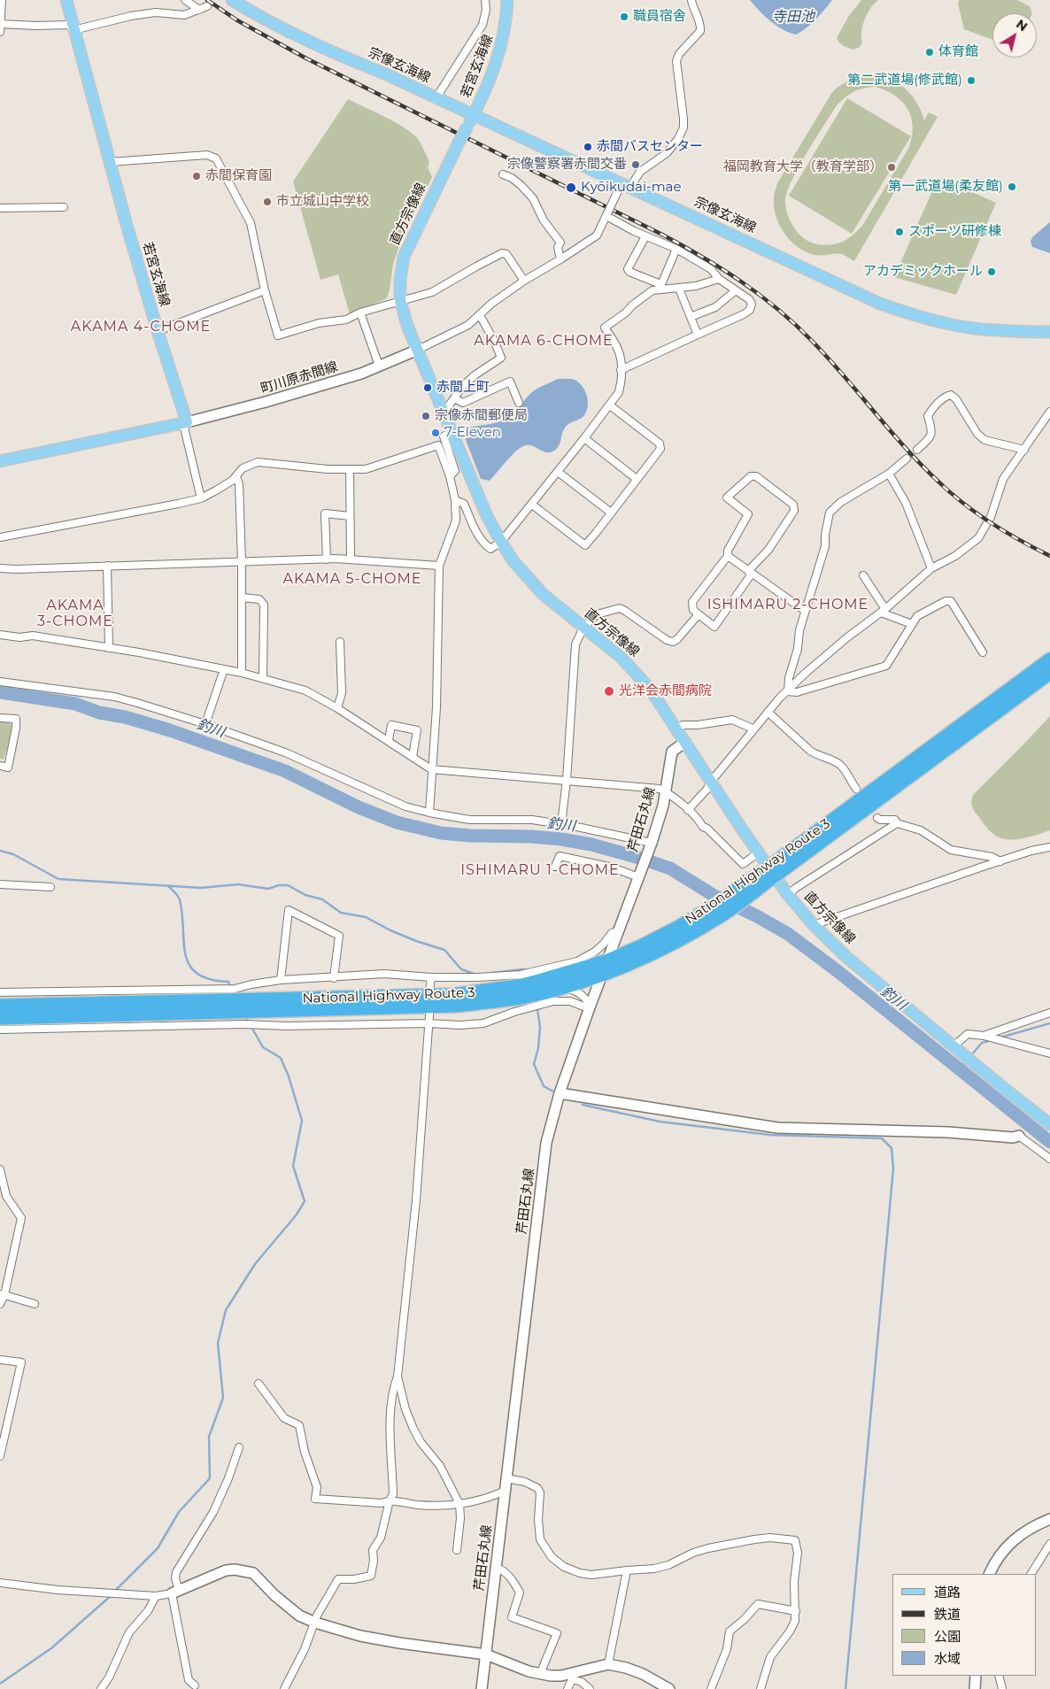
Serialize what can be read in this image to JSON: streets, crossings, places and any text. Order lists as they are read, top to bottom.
{
  "streets": {
    "highway": ["National Highway Route 3"],
    "main road": [
      "宗像玄海線",
      "若宮玄海線",
      "直方宗像線",
      "町川原赤間線",
      "芹田石丸線"
    ]
  },
  "crossings": [
    ["宗像玄海線", "若宮玄海線"],
    ["宗像玄海線", "直方宗像線"],
    ["若宮玄海線", "直方宗像線"],
    ["若宮玄海線", "町川原赤間線"],
    ["直方宗像線", "町川原赤間線"],
    ["直方宗像線", "芹田石丸線"],
    ["芹田石丸線", "National Highway Route 3"]
  ],
  "districts": [
    "AKAMA 4-CHOME",
    "AKAMA 6-CHOME",
    "AKAMA 5-CHOME",
    "ISHIMARU 2-CHOME",
    "AKAMA 3-CHOME",
    "ISHIMARU 1-CHOME"
  ],
  "water": ["寺田池", "釣川"],
  "places": [
    "職員宿舎",
    "体育館",
    "第二武道場(修武館)",
    "赤間バスセンター",
    "宗像警察署赤間交番",
    "福岡教育大学（教育学部）",
    "赤間保育園",
    "第一武道場(柔友館)",
    "Kyōikudai-mae",
    "市立城山中学校",
    "スポーツ研修棟",
    "アカデミックホール",
    "赤間上町",
    "宗像赤間郵便局",
    "7-Eleven",
    "光洋会赤間病院"
  ],
  "legend": [
    "道路",
    "鉄道",
    "公園",
    "水域"
  ],
  "north": "top right"
}
